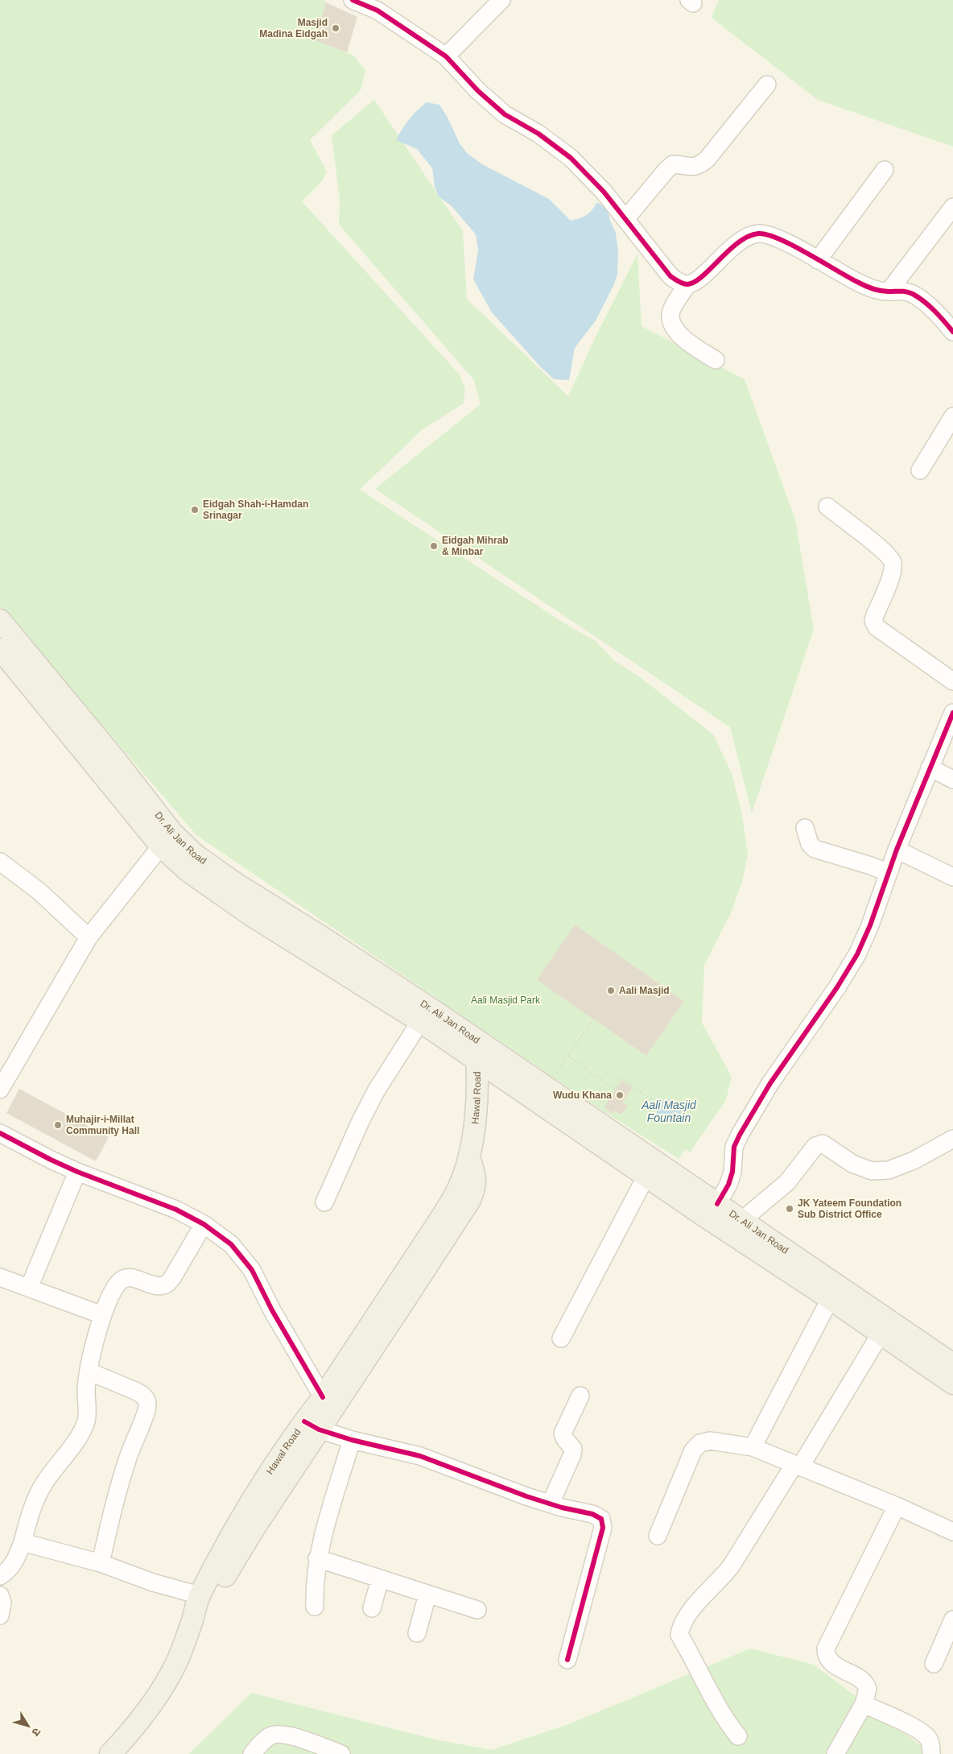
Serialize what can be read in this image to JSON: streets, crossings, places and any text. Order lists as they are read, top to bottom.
{
  "streets": {
    "main road": ["Dr. Ali Jan Road", "Hawal Road"]
  },
  "crossings": [
    ["Dr. Ali Jan Road", "Hawal Road"]
  ],
  "water": ["Aali Masjid Fountain"],
  "parks": ["Aali Masjid Park"],
  "places": [
    "Masjid Madina Eidgah",
    "Eidgah Shah-i-Hamdan Srinagar",
    "Eidgah Mihrab & Minbar",
    "Aali Masjid",
    "Wudu Khana",
    "Muhajir-i-Millat Community Hall",
    "JK Yateem Foundation Sub District Office"
  ],
  "north": "bottom right"
}
